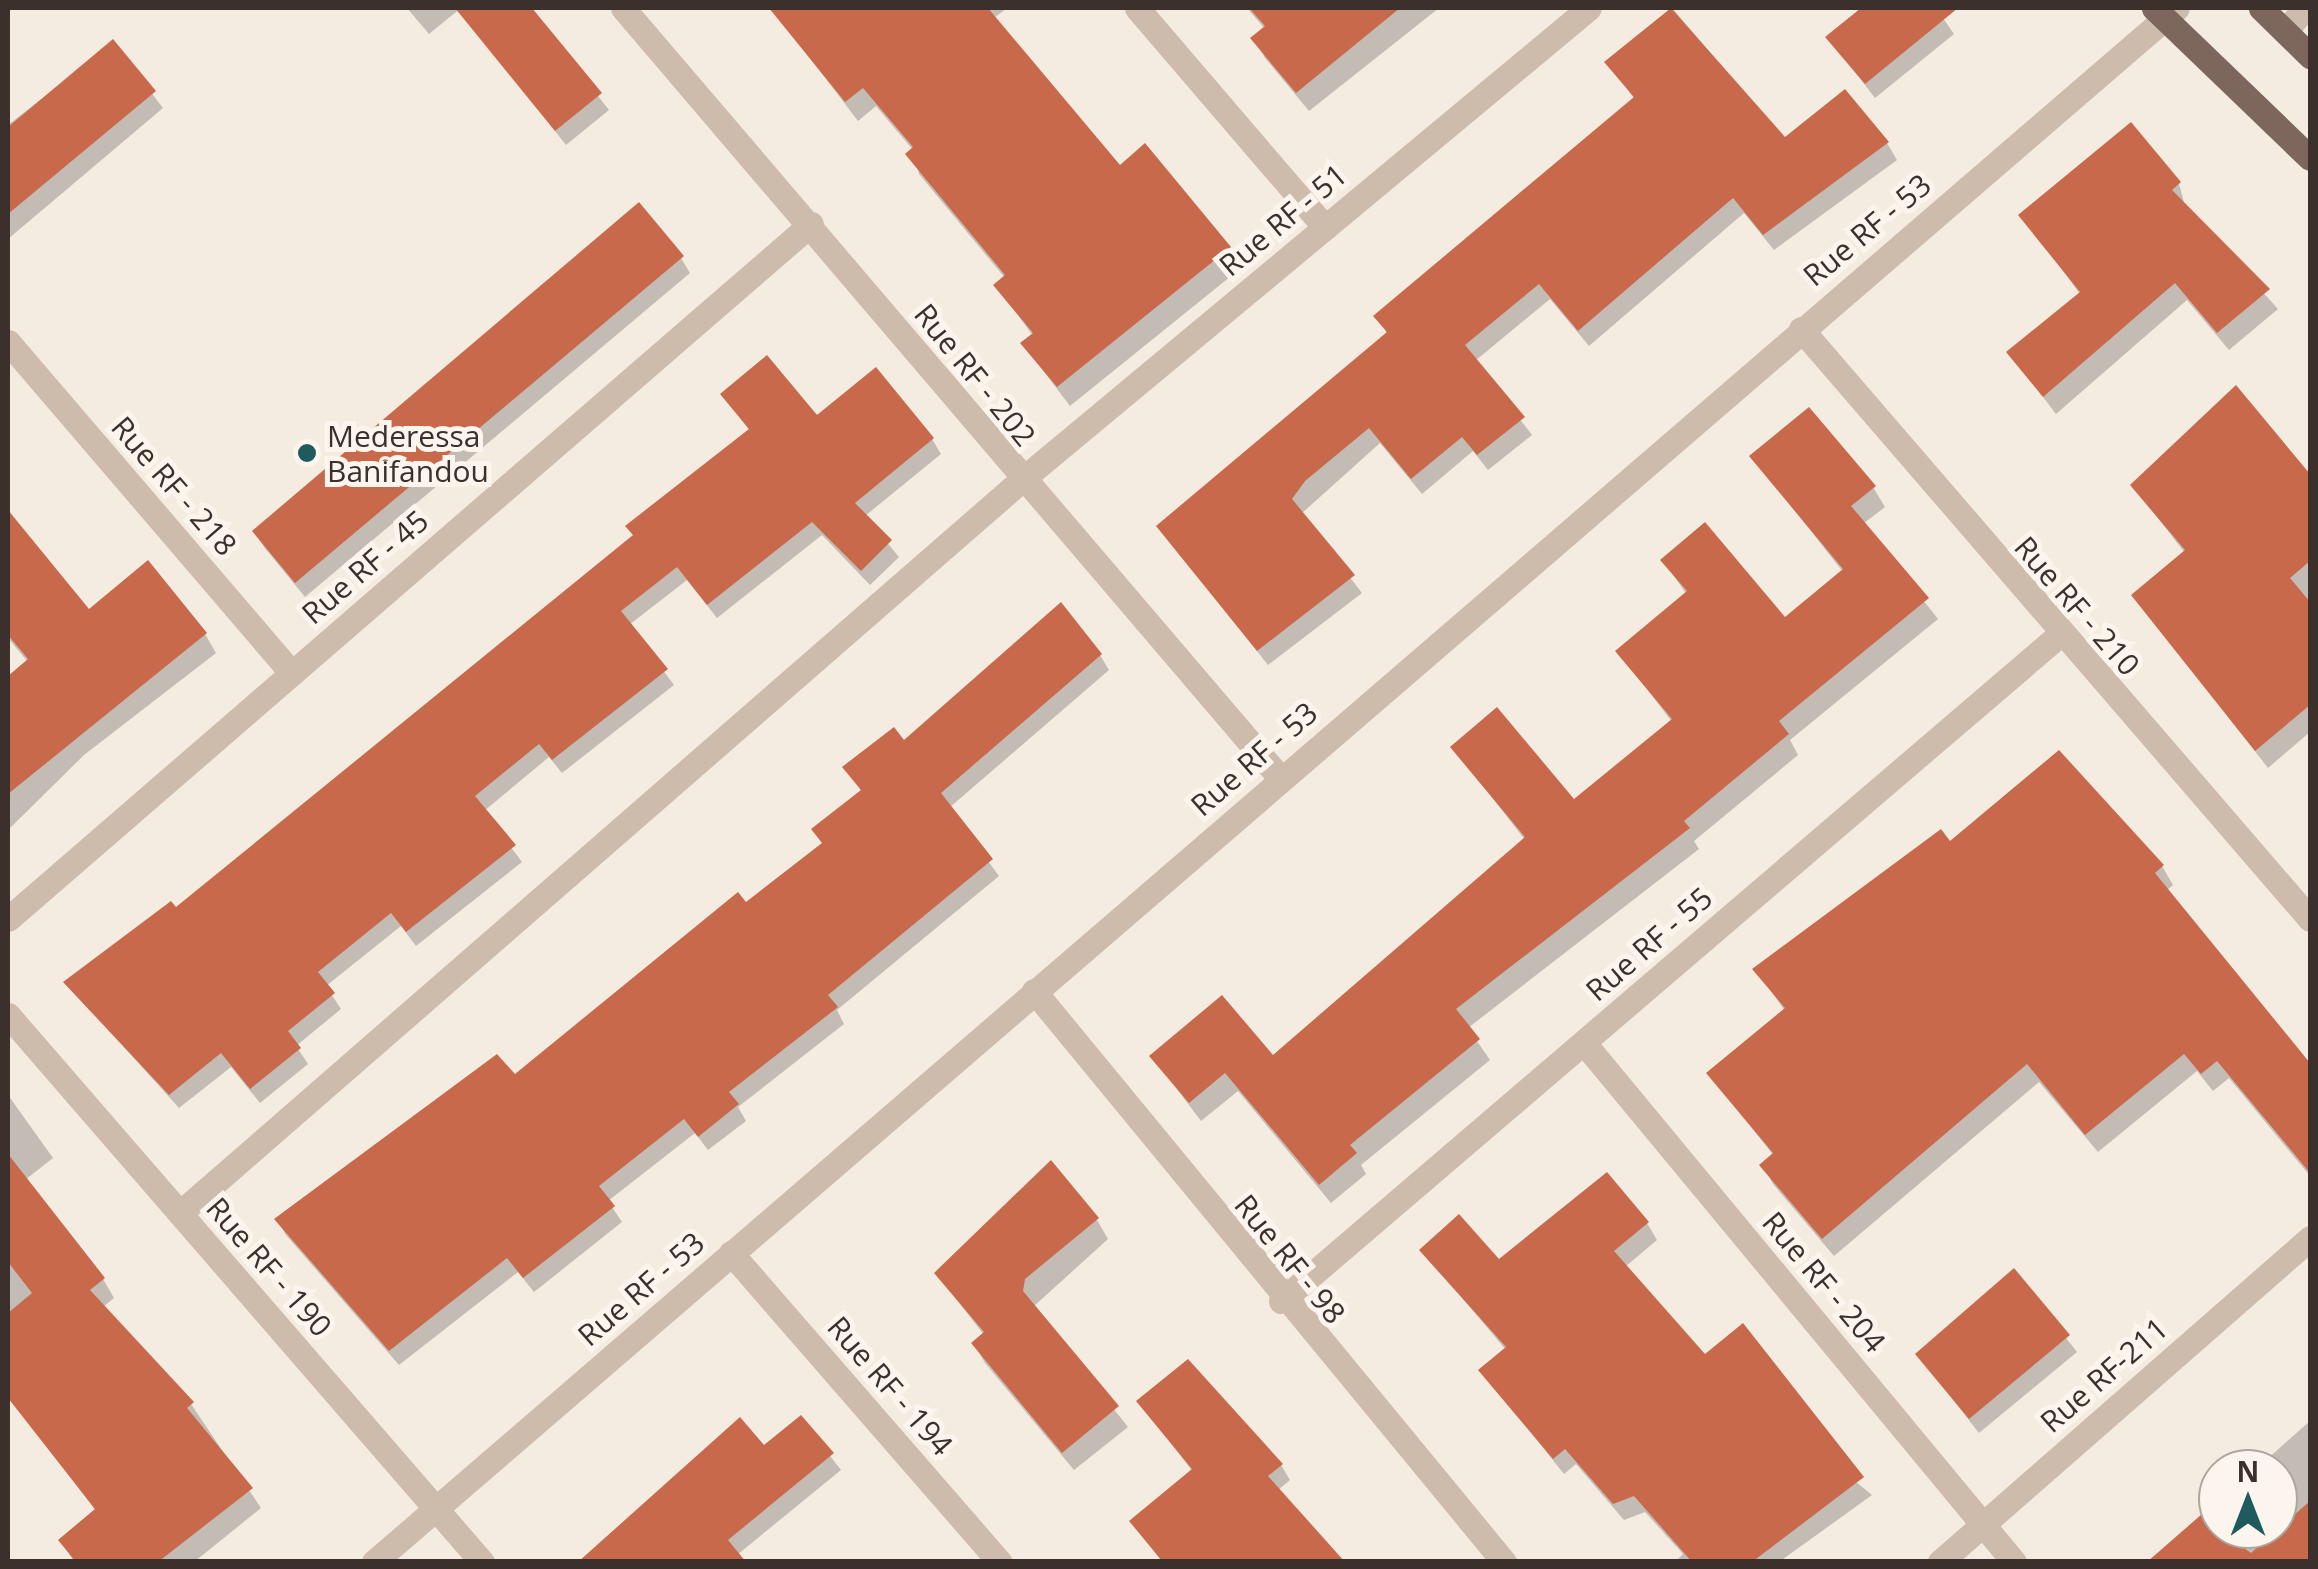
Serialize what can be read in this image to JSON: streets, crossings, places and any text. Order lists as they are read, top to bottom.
{
  "streets": {
    "street": [
      "Rue RF - 51",
      "Rue RF - 53",
      "Rue RF - 202",
      "Rue RF - 218",
      "Rue RF - 45",
      "Rue RF - 210",
      "Rue RF - 55",
      "Rue RF - 98",
      "Rue RF - 190",
      "Rue RF - 204",
      "Rue RF-211",
      "Rue RF - 194"
    ]
  },
  "crossings": [
    ["Rue RF - 51", "Rue RF - 202"],
    ["Rue RF - 51", "Rue RF - 190"],
    ["Rue RF - 53", "Rue RF - 202"],
    ["Rue RF - 53", "Rue RF - 210"],
    ["Rue RF - 53", "Rue RF - 98"],
    ["Rue RF - 53", "Rue RF - 190"],
    ["Rue RF - 53", "Rue RF - 194"],
    ["Rue RF - 202", "Rue RF - 45"],
    ["Rue RF - 218", "Rue RF - 45"],
    ["Rue RF - 210", "Rue RF - 55"],
    ["Rue RF - 55", "Rue RF - 98"],
    ["Rue RF - 55", "Rue RF - 204"],
    ["Rue RF - 204", "Rue RF-211"]
  ],
  "places": ["Mederessa Banifandou"],
  "north": "top"
}
